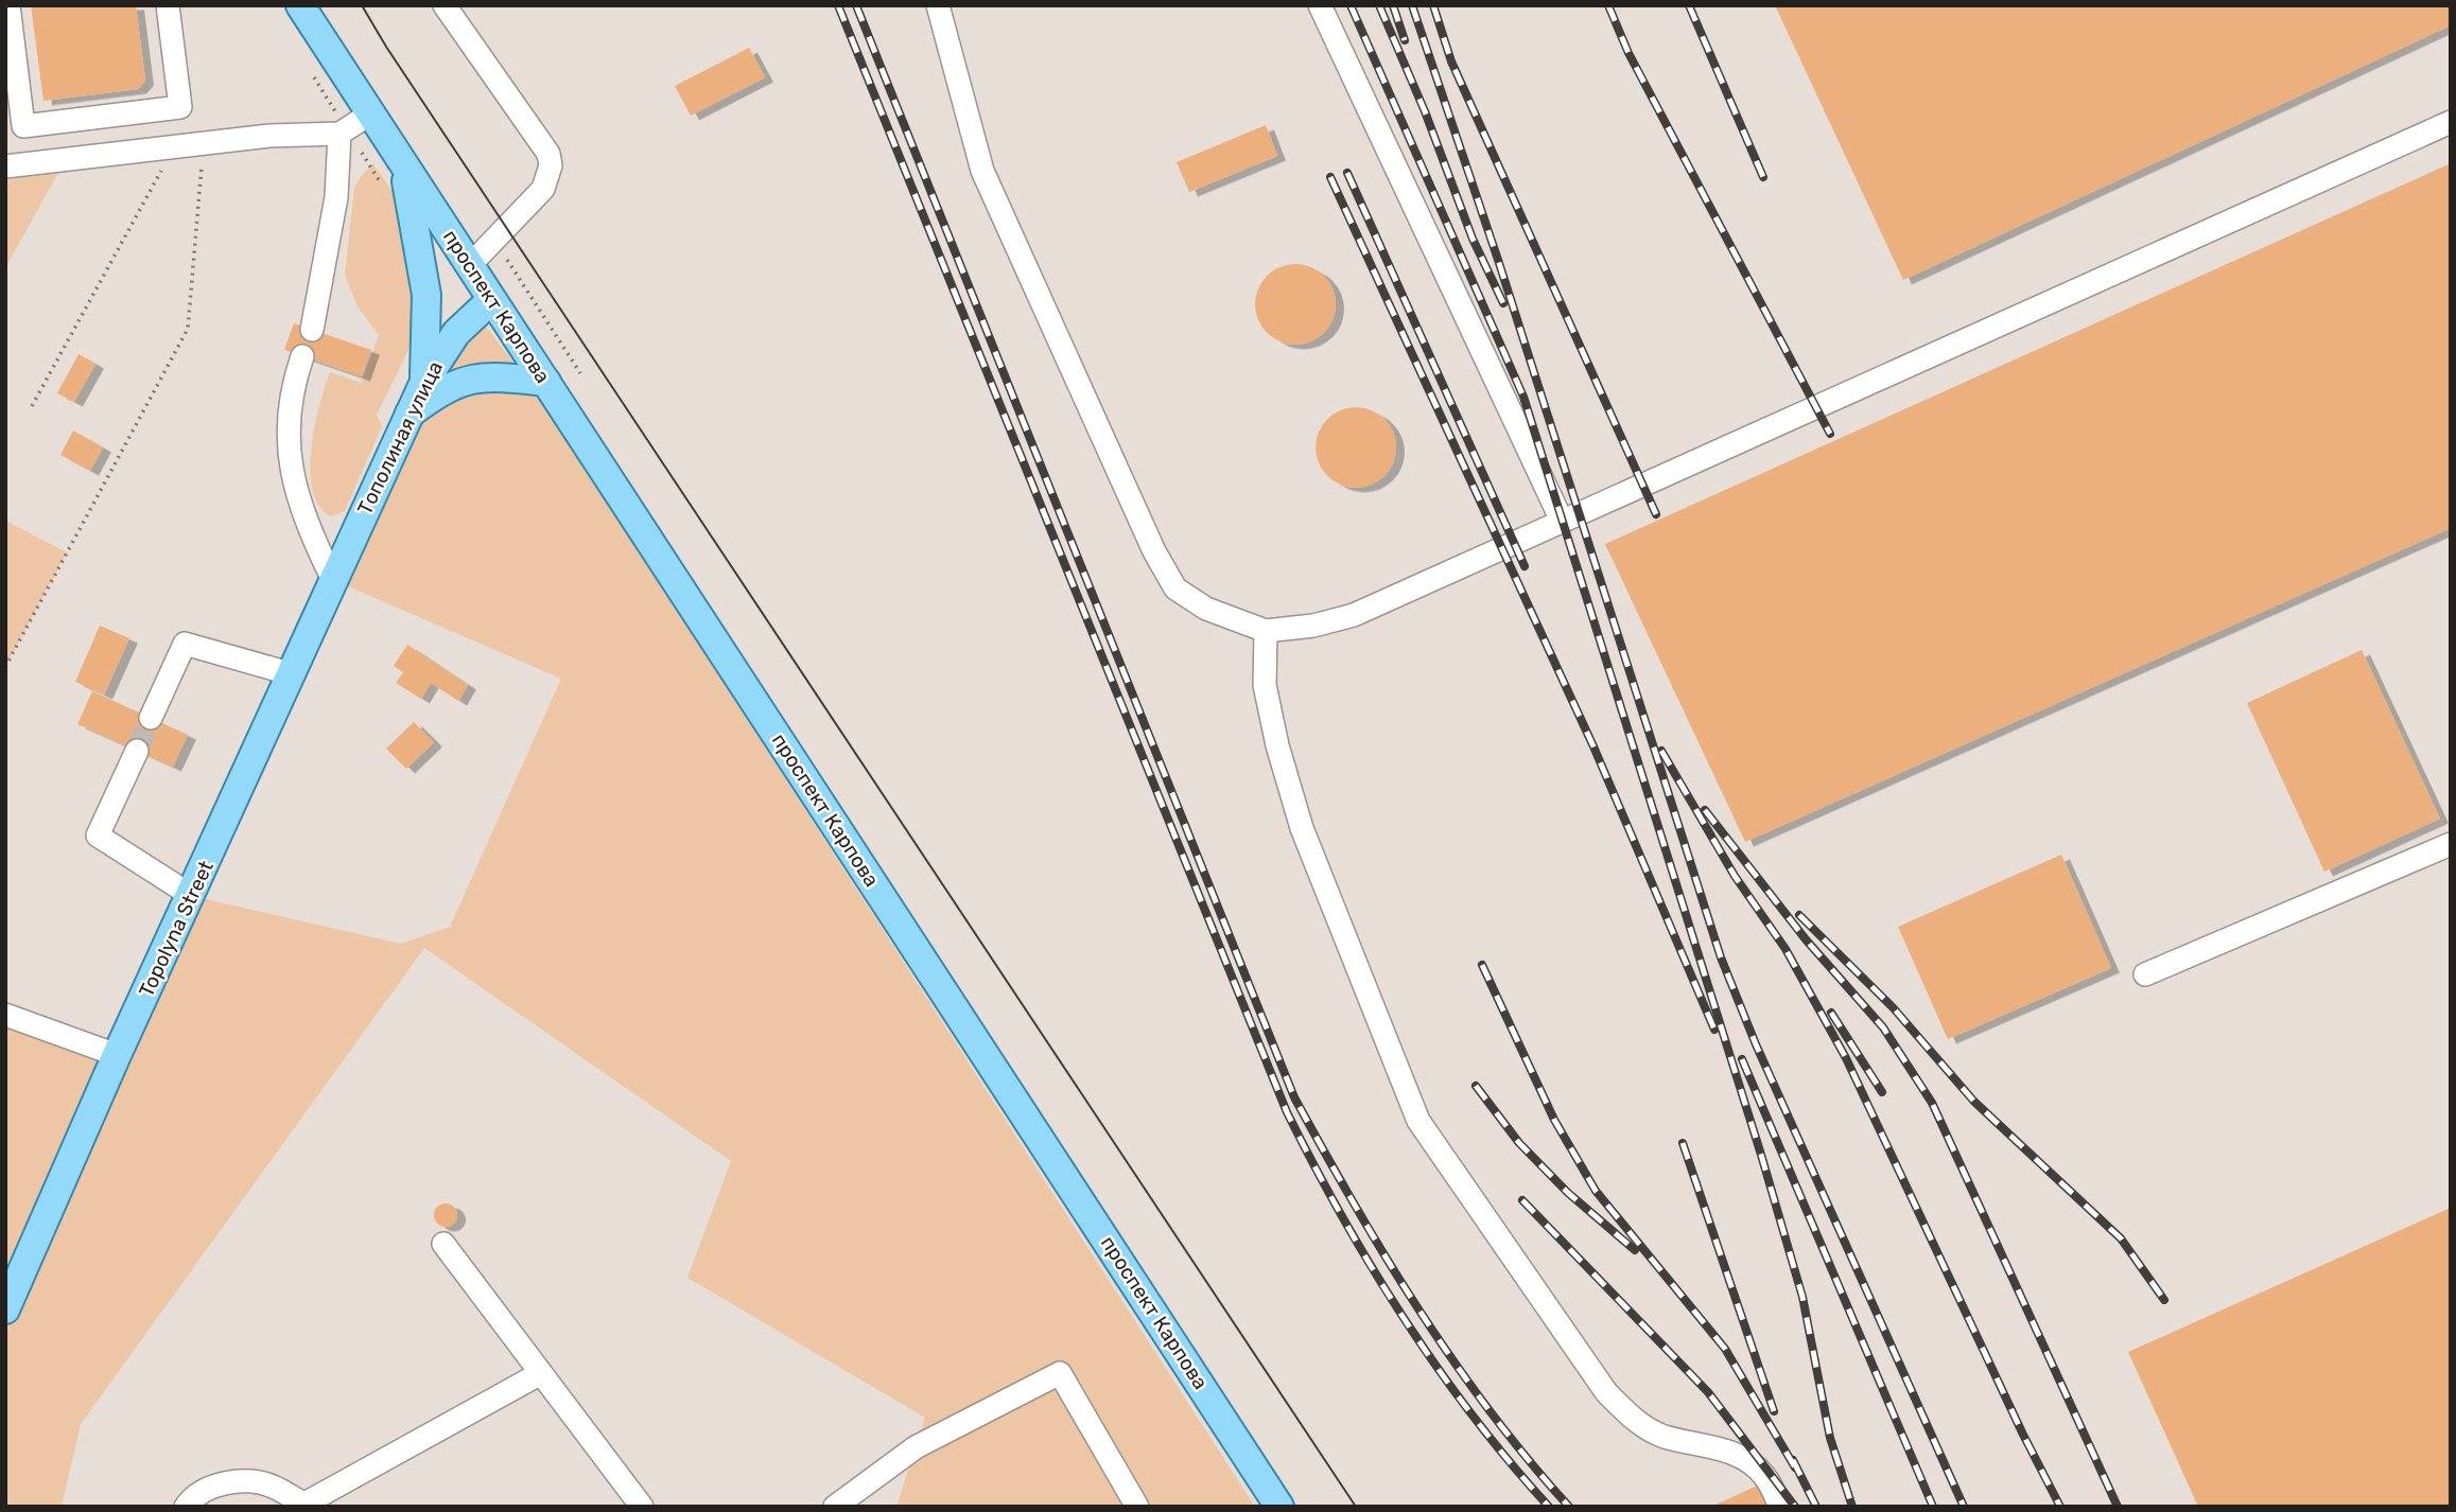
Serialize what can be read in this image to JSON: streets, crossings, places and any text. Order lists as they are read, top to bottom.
{
  "streets": {
    "main road": ["проспект Карпова", "Тополиная улица", "Topolyna Street"]
  },
  "crossings": [
    ["проспект Карпова", "Тополиная улица"],
    ["Тополиная улица", "Topolyna Street"]
  ]
}
